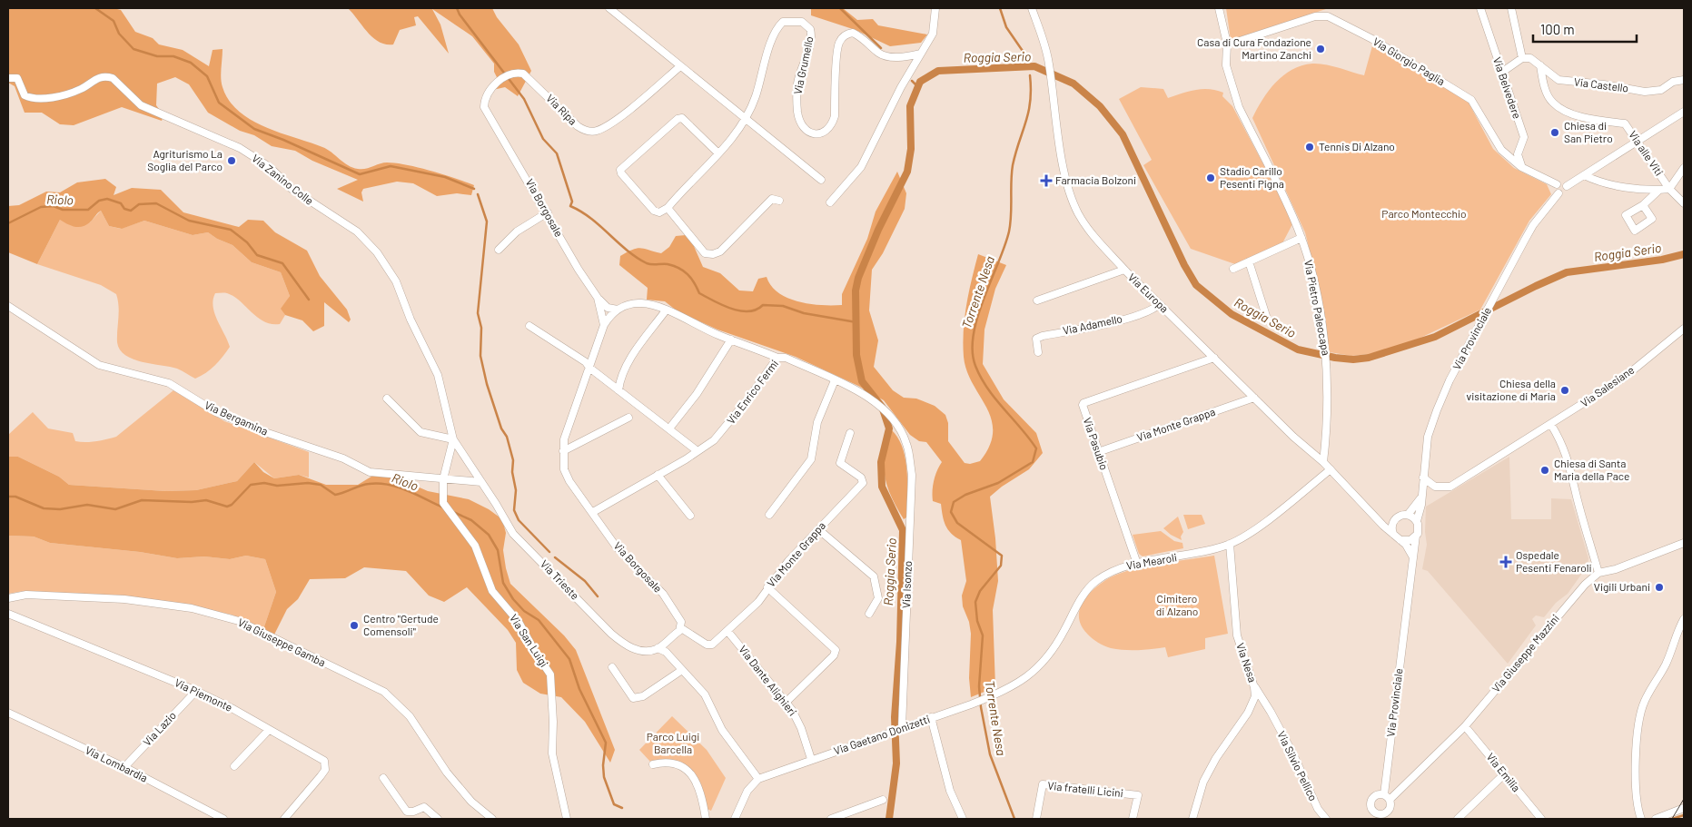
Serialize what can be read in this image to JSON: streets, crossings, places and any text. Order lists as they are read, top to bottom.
{
  "streets": {
    "street": [
      "Via Giorgio Paglia",
      "Via Grumello",
      "Via Castello",
      "Via Belvedere",
      "Via Ripa",
      "Via alle Viti",
      "Via Zanino Colle",
      "Via Borgosale",
      "Via Europa",
      "Via Pietro Paleocapa",
      "Via Adamello",
      "Via Provinciale",
      "Via Salesiane",
      "Via Enrico Fermi",
      "Via Bergamina",
      "Via Monte Grappa",
      "Via Pasubio",
      "Via Mearoli",
      "Via Trieste",
      "Via Isonzo",
      "Via San Luigi",
      "Via Giuseppe Gamba",
      "Via Giuseppe Mazzini",
      "Via Nesa",
      "Via Dante Alighieri",
      "Via Piemonte",
      "Via Lazio",
      "Via Gaetano Donizetti",
      "Via Lombardia",
      "Via Silvio Pellico",
      "Via Emilia",
      "Via fratelli Licini"
    ]
  },
  "crossings": [
    ["Via Giorgio Paglia", "Via Belvedere"],
    ["Via Giorgio Paglia", "Via Pietro Paleocapa"],
    ["Via Giorgio Paglia", "Via Provinciale"],
    ["Via Castello", "Via alle Viti"],
    ["Via Ripa", "Via Borgosale"],
    ["Via Zanino Colle", "Via Bergamina"],
    ["Via Zanino Colle", "Via Trieste"],
    ["Via Zanino Colle", "Via San Luigi"],
    ["Via Borgosale", "Via Enrico Fermi"],
    ["Via Borgosale", "Via Monte Grappa"],
    ["Via Europa", "Via Pietro Paleocapa"],
    ["Via Europa", "Via Adamello"],
    ["Via Europa", "Via Provinciale"],
    ["Via Europa", "Via Monte Grappa"],
    ["Via Europa", "Via Pasubio"],
    ["Via Europa", "Via Mearoli"],
    ["Via Provinciale", "Via Salesiane"],
    ["Via Provinciale", "Via Giuseppe Mazzini"],
    ["Via Enrico Fermi", "Via Isonzo"],
    ["Via Bergamina", "Via Trieste"],
    ["Via Bergamina", "Via San Luigi"],
    ["Via Monte Grappa", "Via Pasubio"],
    ["Via Monte Grappa", "Via Dante Alighieri"],
    ["Via Pasubio", "Via Mearoli"],
    ["Via Mearoli", "Via Nesa"],
    ["Via Mearoli", "Via Gaetano Donizetti"],
    ["Via Isonzo", "Via Gaetano Donizetti"],
    ["Via Giuseppe Mazzini", "Via Emilia"],
    ["Via Nesa", "Via Silvio Pellico"],
    ["Via Dante Alighieri", "Via Gaetano Donizetti"],
    ["Via Piemonte", "Via Lazio"],
    ["Via Lazio", "Via Lombardia"]
  ],
  "water": ["Roggia Serio", "Riolo", "Torrente Nesa"],
  "parks": ["Parco Montecchio", "Cimitero di Alzano", "Parco Luigi Barcella"],
  "places": {
    "other": [
      "Casa di Cura Fondazione Martino Zanchi",
      "Chiesa di San Pietro",
      "Tennis Di Alzano",
      "Agriturismo La Soglia del Parco",
      "Stadio Carillo Pesenti Pigna",
      "Chiesa della visitazione di Maria",
      "Chiesa di Santa Maria della Pace",
      "Vigili Urbani",
      "Centro \"Gertude Comensoli\""
    ],
    "health": ["Farmacia Bolzoni", "Ospedale Pesenti Fenaroli"]
  },
  "scale_bar": "100 m"
}
